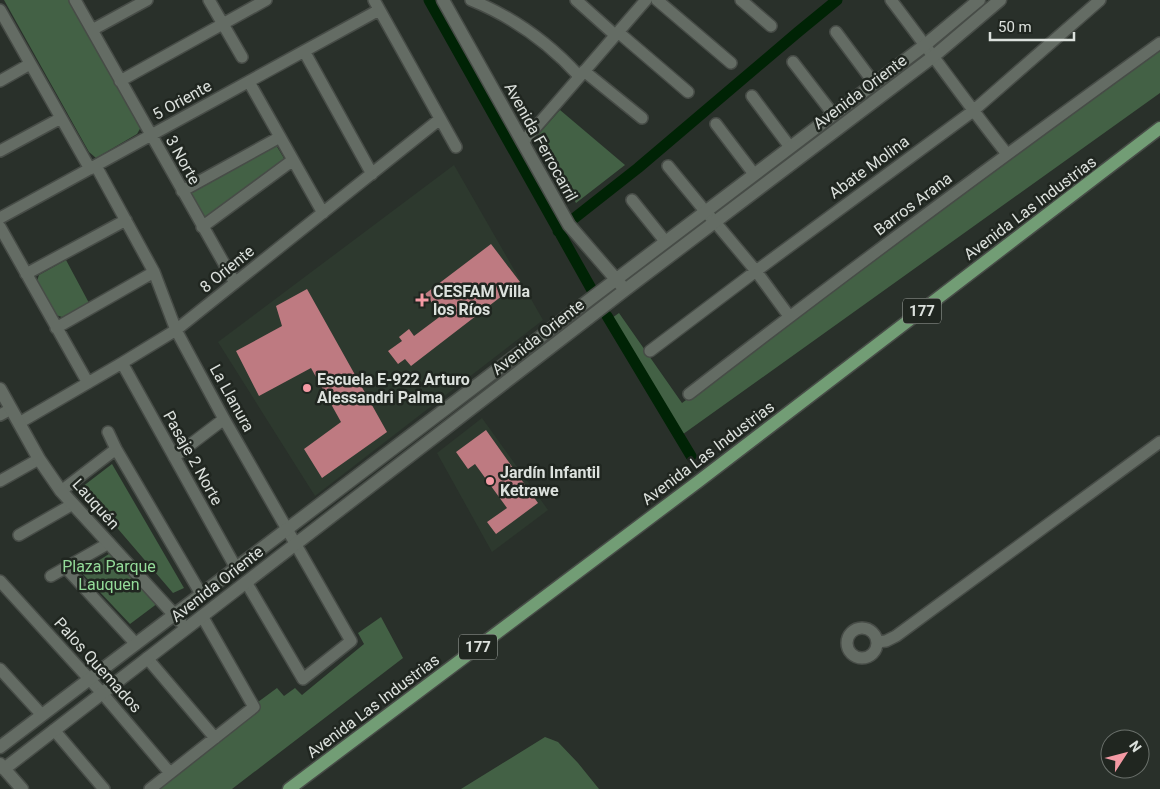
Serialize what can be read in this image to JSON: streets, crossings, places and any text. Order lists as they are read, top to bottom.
{
  "streets": {
    "main road": ["Avenida Las Industrias", "177"],
    "street": [
      "Avenida Oriente",
      "5 Oriente",
      "Avenida Ferrocarril",
      "3 Norte",
      "Abate Molina",
      "Barros Arana",
      "8 Oriente",
      "La Llanura",
      "Pasaje 2 Norte",
      "Lauquén",
      "Palos Quemados"
    ]
  },
  "crossings": [
    ["Avenida Oriente", "Avenida Ferrocarril"],
    ["Avenida Oriente", "La Llanura"],
    ["Avenida Oriente", "Pasaje 2 Norte"],
    ["Avenida Oriente", "Lauquén"],
    ["Avenida Oriente", "Palos Quemados"],
    ["5 Oriente", "3 Norte"],
    ["5 Oriente", "La Llanura"],
    ["3 Norte", "8 Oriente"],
    ["8 Oriente", "La Llanura"],
    ["8 Oriente", "Pasaje 2 Norte"],
    ["8 Oriente", "Lauquén"]
  ],
  "parks": ["Plaza Parque Lauquen"],
  "places": {
    "health": ["CESFAM Villa los Ríos"],
    "other": ["Escuela E-922 Arturo Alessandri Palma", "Jardín Infantil Ketrawe"]
  },
  "scale_bar": "50 m",
  "north": "top right"
}
